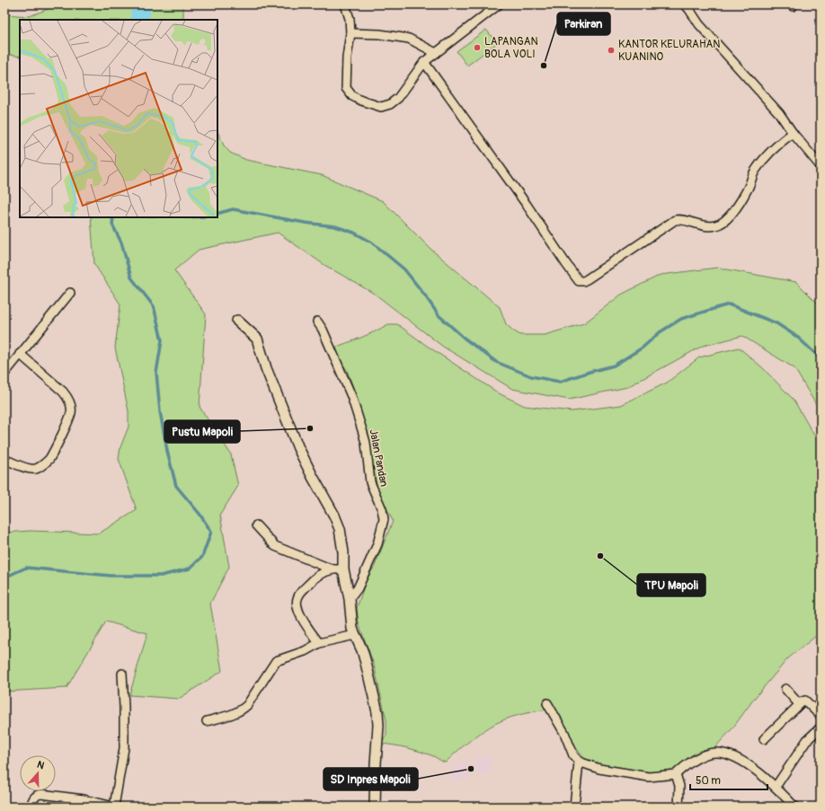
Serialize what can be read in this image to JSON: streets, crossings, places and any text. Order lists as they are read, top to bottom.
{
  "streets": {
    "street": ["Jalan Pandan"]
  },
  "places": [
    "LAPANGAN BOLA VOLI",
    "KANTOR KELURAHAN KUANINO",
    "Parkiran",
    "Pustu Mapoli",
    "TPU Mapoli",
    "SD Inpres Mapoli"
  ],
  "scale_bar": "50 m",
  "north": "top"
}
